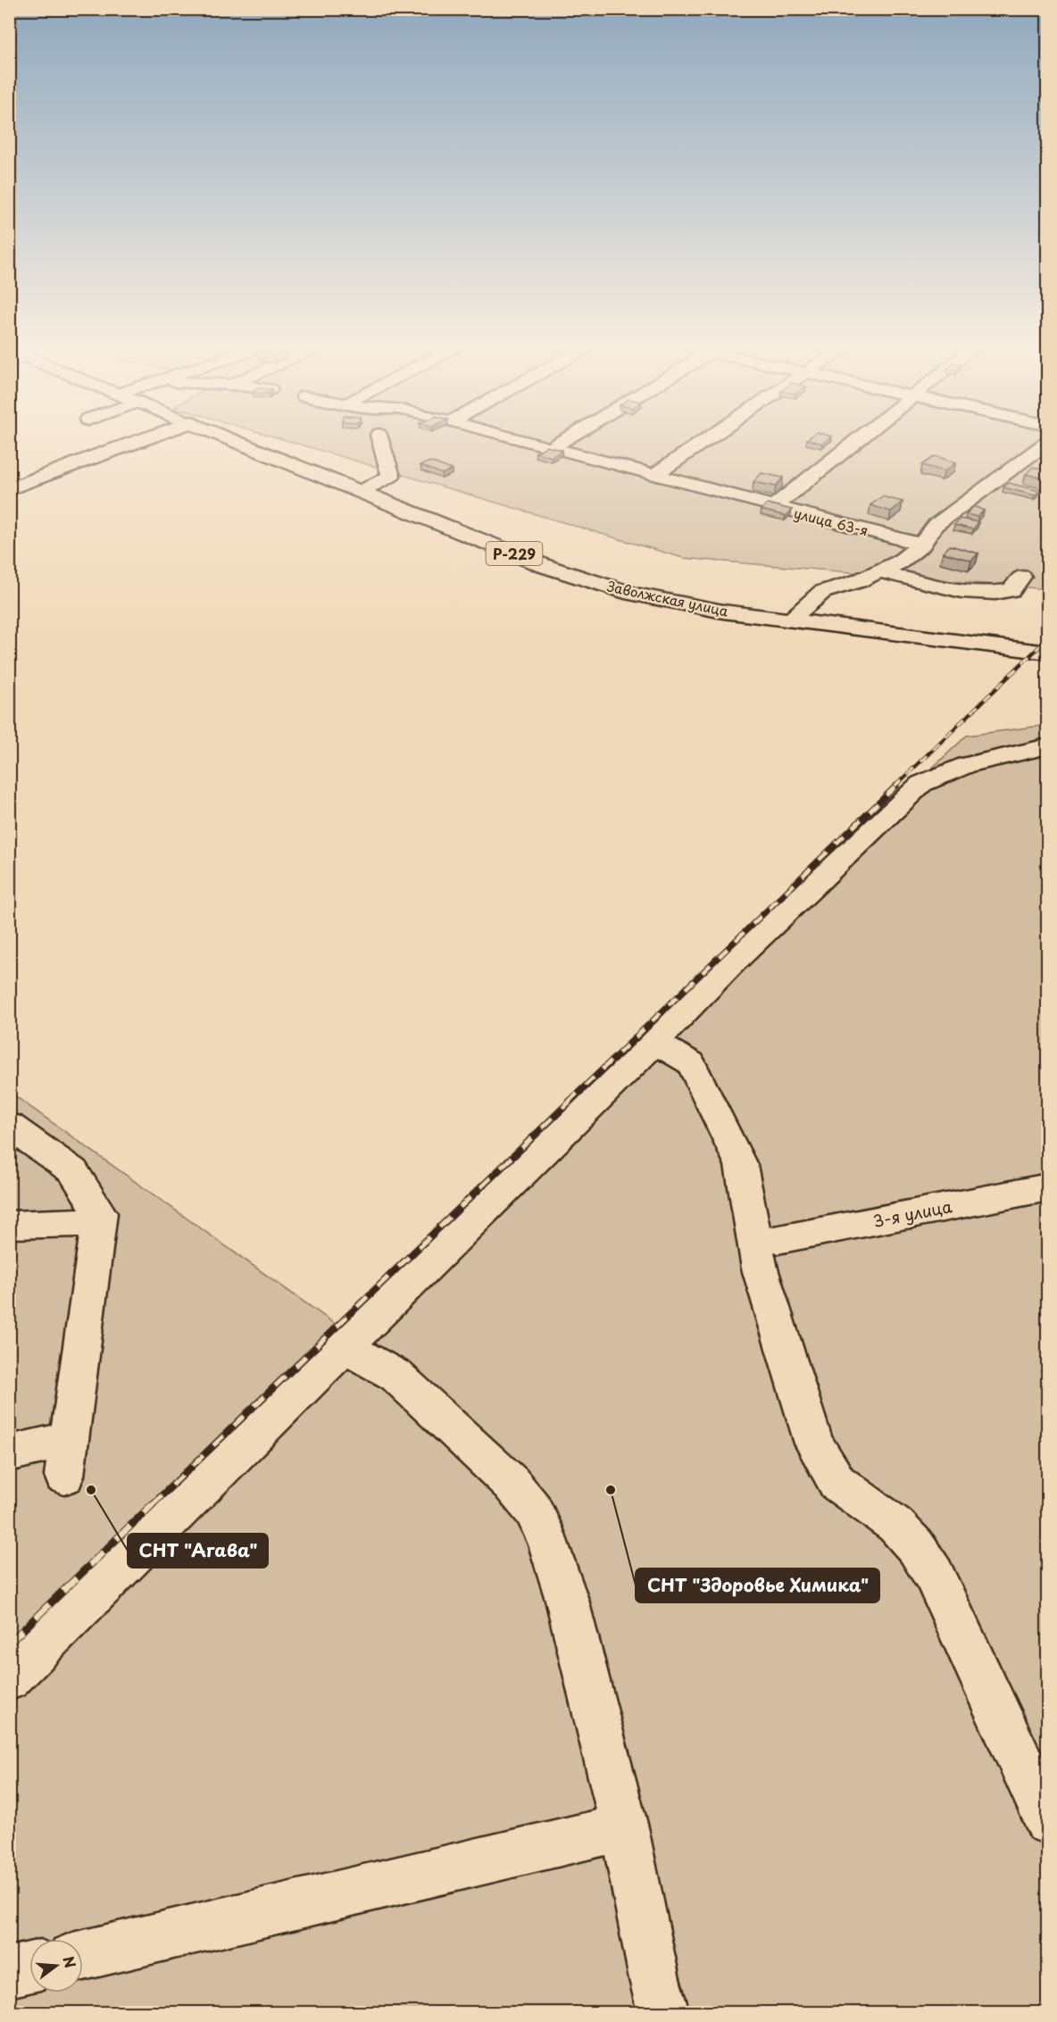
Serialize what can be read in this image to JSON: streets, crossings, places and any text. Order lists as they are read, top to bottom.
{
  "streets": {
    "street": [
      "улица 63-я",
      "Р-229",
      "Заволжская улица",
      "3-я улица"
    ]
  },
  "places": ["СНТ \"Агава\"", "СНТ \"Здоровье Химика\""],
  "north": "right"
}
